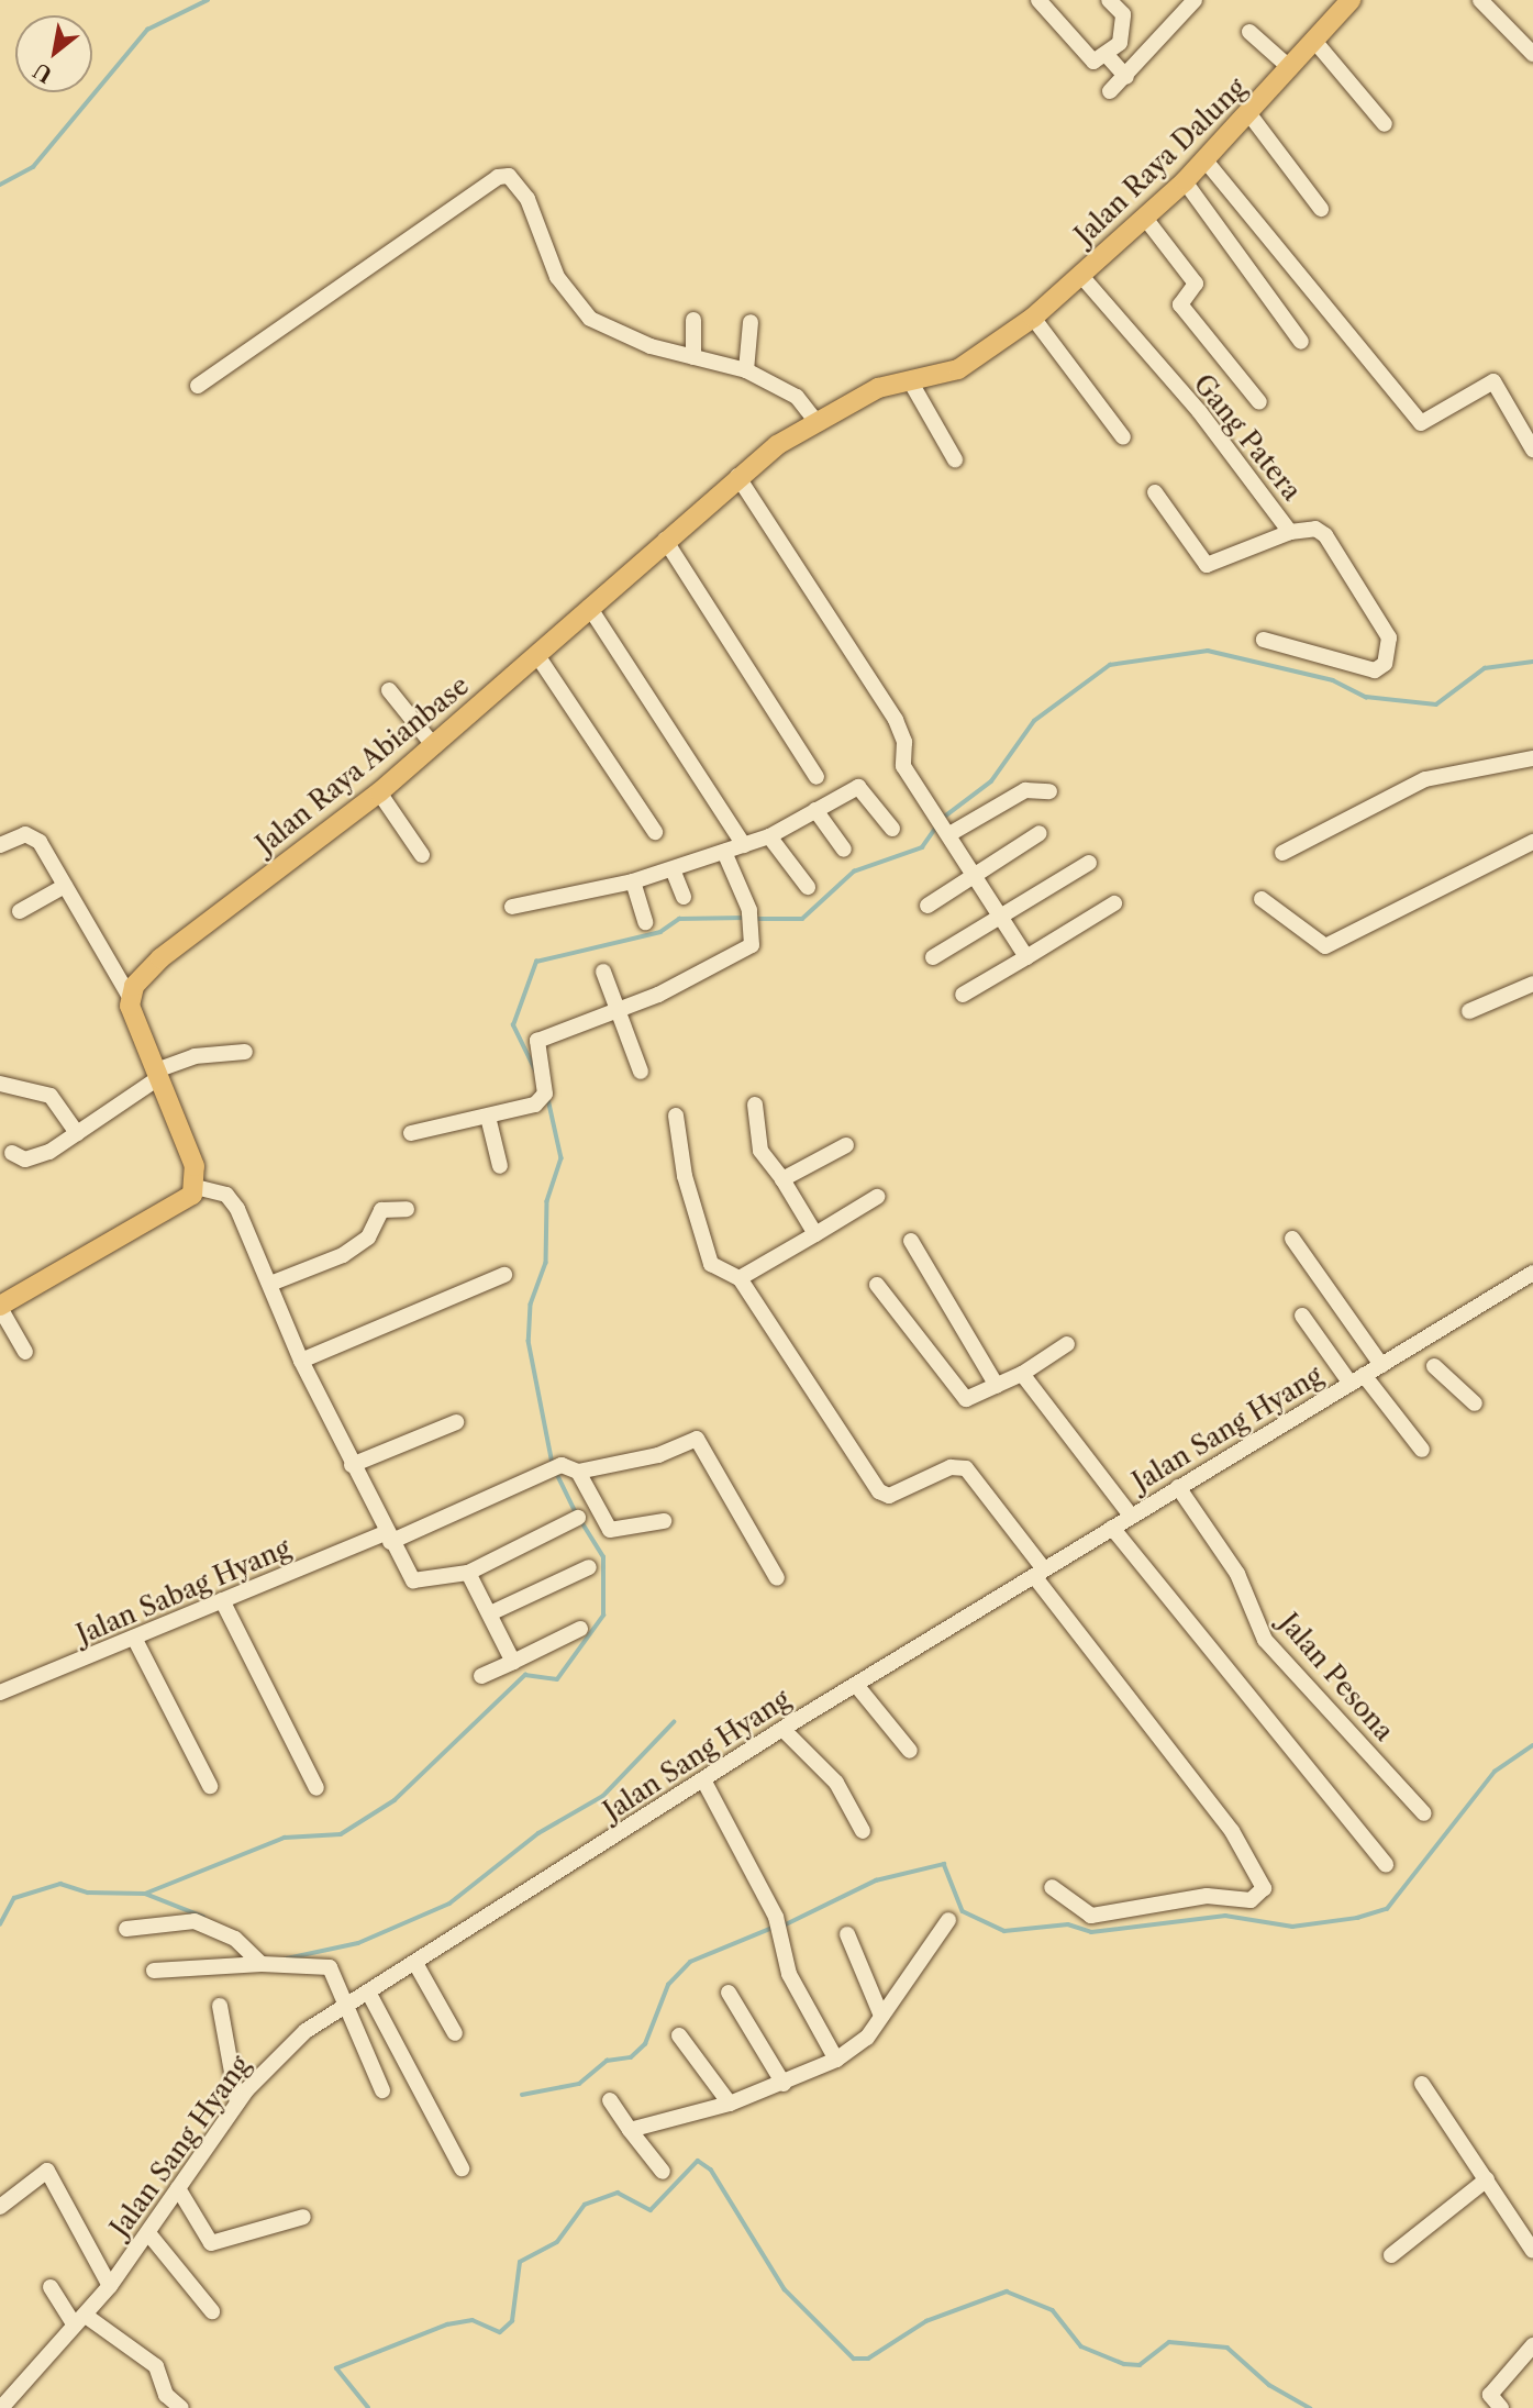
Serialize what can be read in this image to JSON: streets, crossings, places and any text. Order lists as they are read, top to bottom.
{
  "streets": {
    "main road": ["Jalan Raya Dalung", "Jalan Raya Abianbase"],
    "street": [
      "Gang Patera",
      "Jalan Sang Hyang",
      "Jalan Sabag Hyang",
      "Jalan Pesona"
    ]
  },
  "crossings": [
    ["Jalan Raya Dalung", "Gang Patera"],
    ["Jalan Raya Dalung", "Jalan Raya Abianbase"],
    ["Jalan Sang Hyang", "Jalan Pesona"]
  ],
  "north": "bottom left"
}
